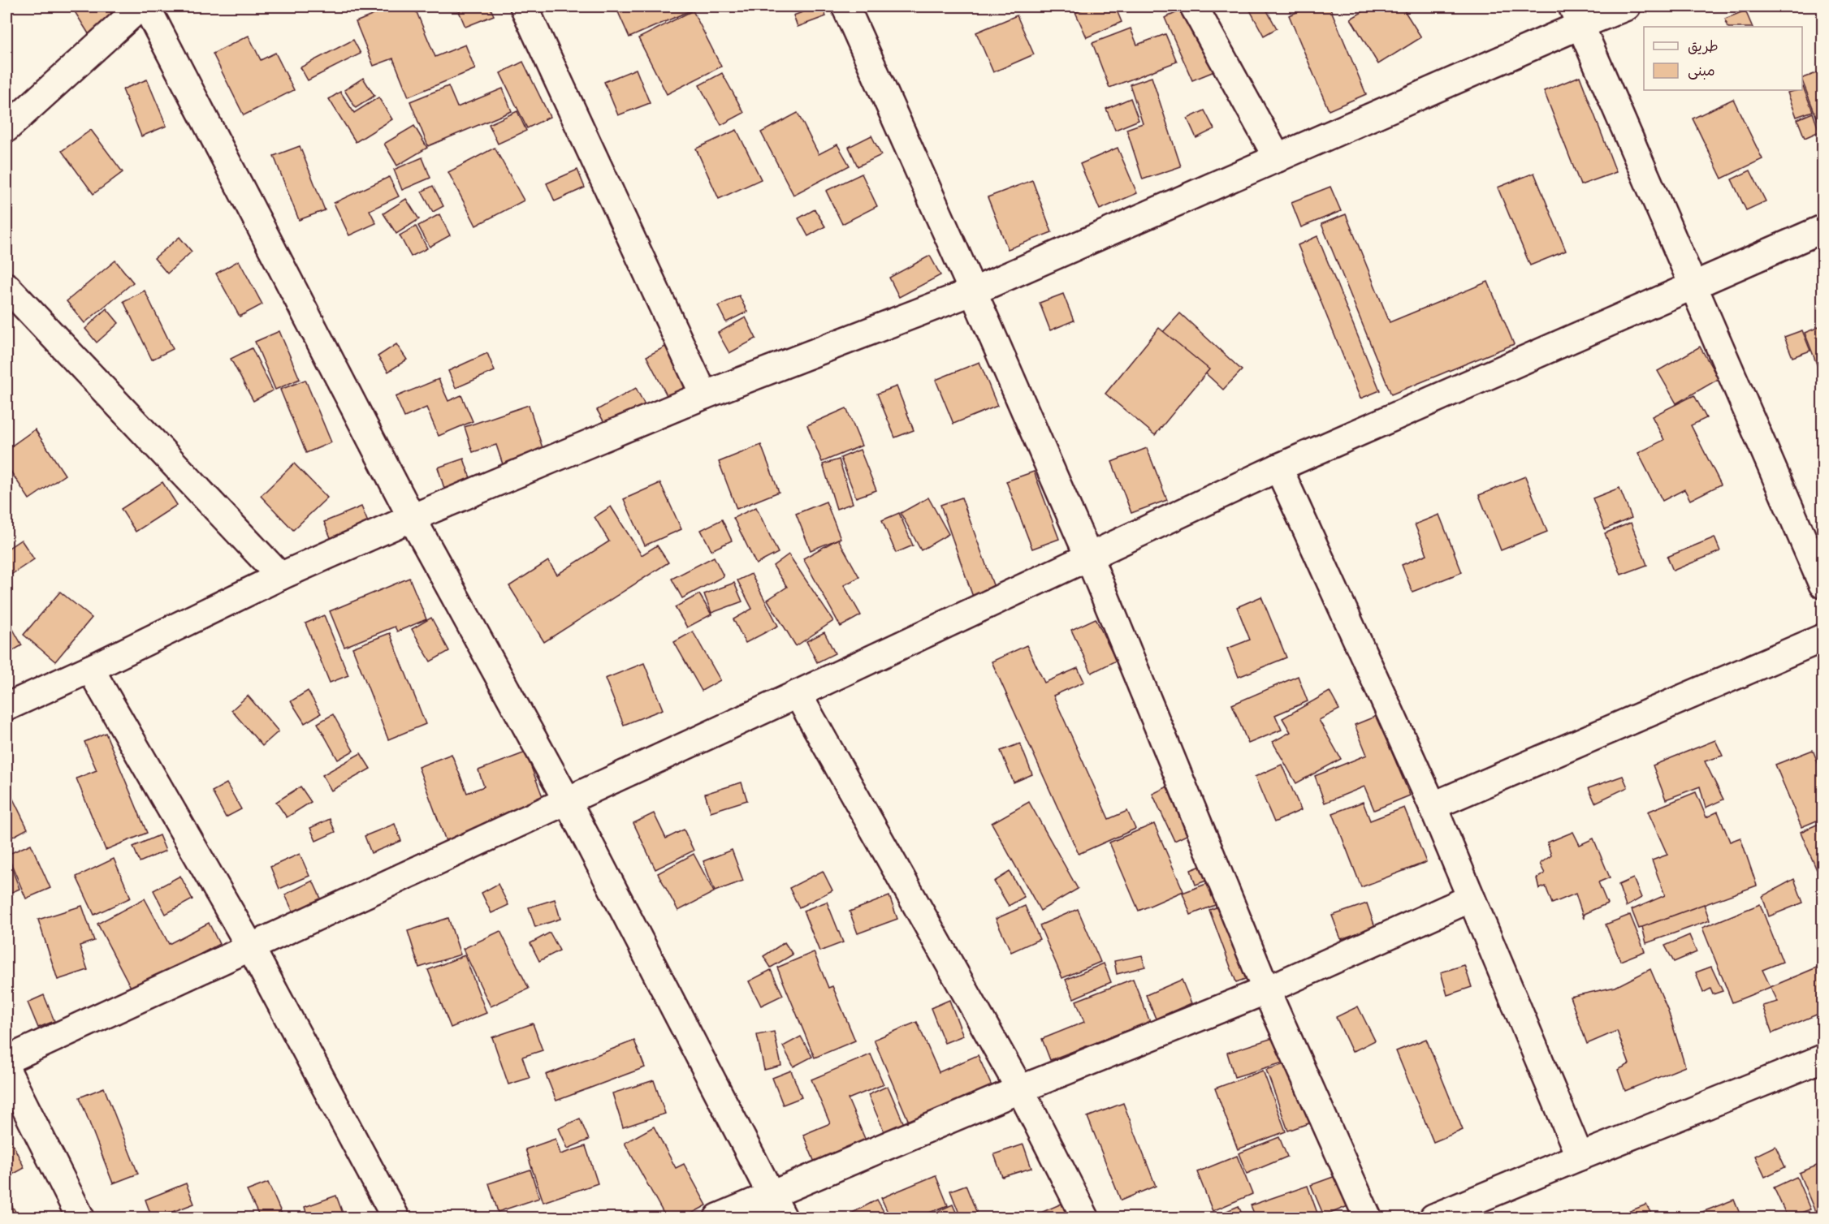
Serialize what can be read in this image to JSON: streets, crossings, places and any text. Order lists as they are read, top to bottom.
{
  "legend": ["طريق", "مبنى"]
}
